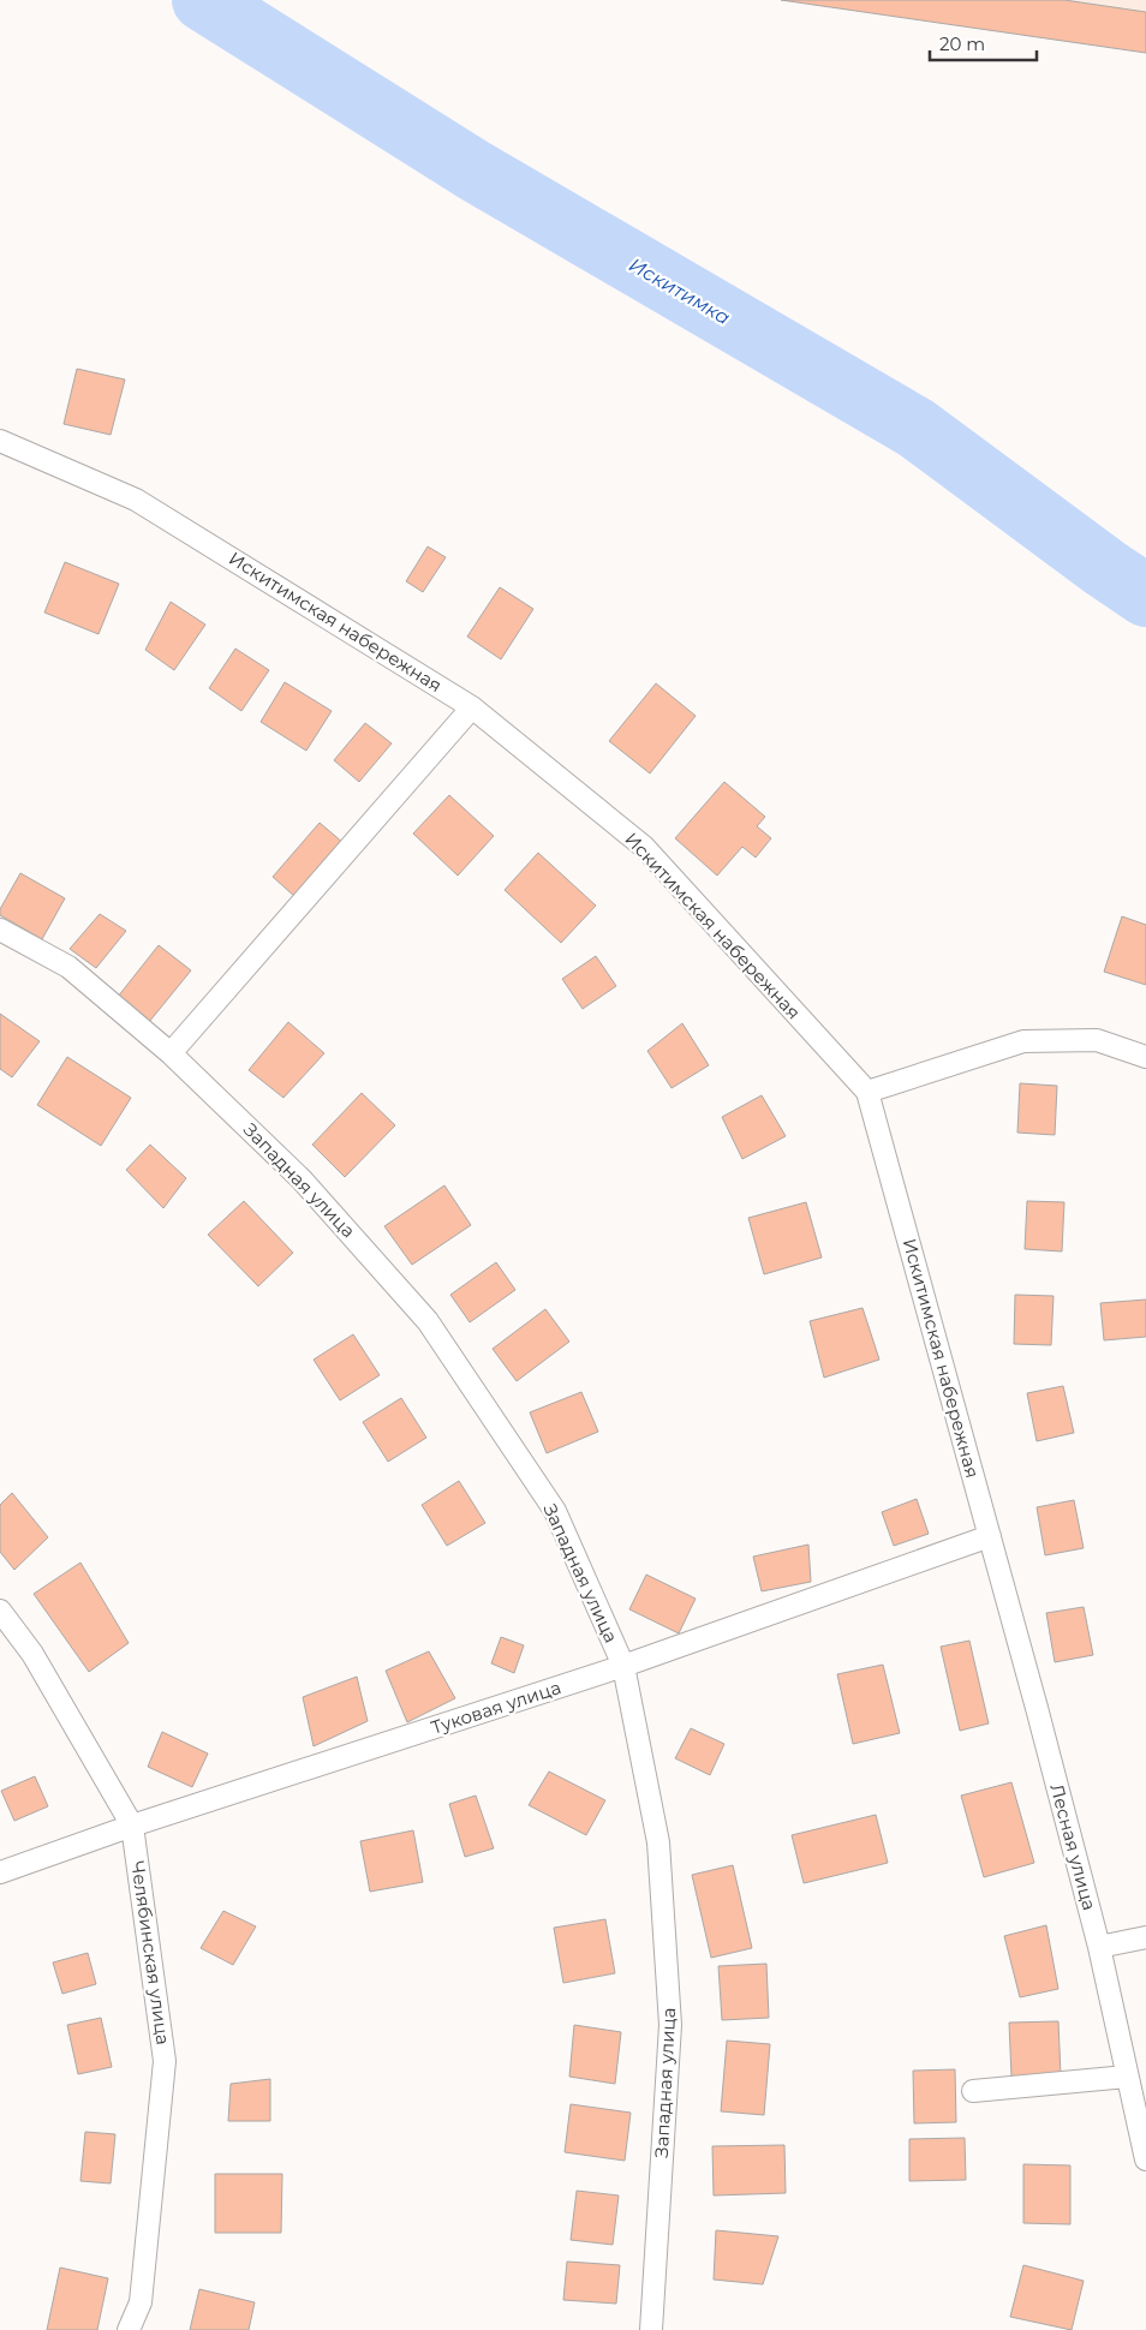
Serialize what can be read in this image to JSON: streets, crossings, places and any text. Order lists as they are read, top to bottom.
{
  "streets": {
    "lane": [
      "Искитимская набережная",
      "Западная улица",
      "Туковая улица",
      "Лесная улица",
      "Челябинская улица"
    ]
  },
  "crossings": [
    ["Искитимская набережная", "Туковая улица"],
    ["Искитимская набережная", "Лесная улица"],
    ["Западная улица", "Туковая улица"],
    ["Туковая улица", "Лесная улица"],
    ["Туковая улица", "Челябинская улица"]
  ],
  "water": ["Искитимка"],
  "scale_bar": "20 m"
}
